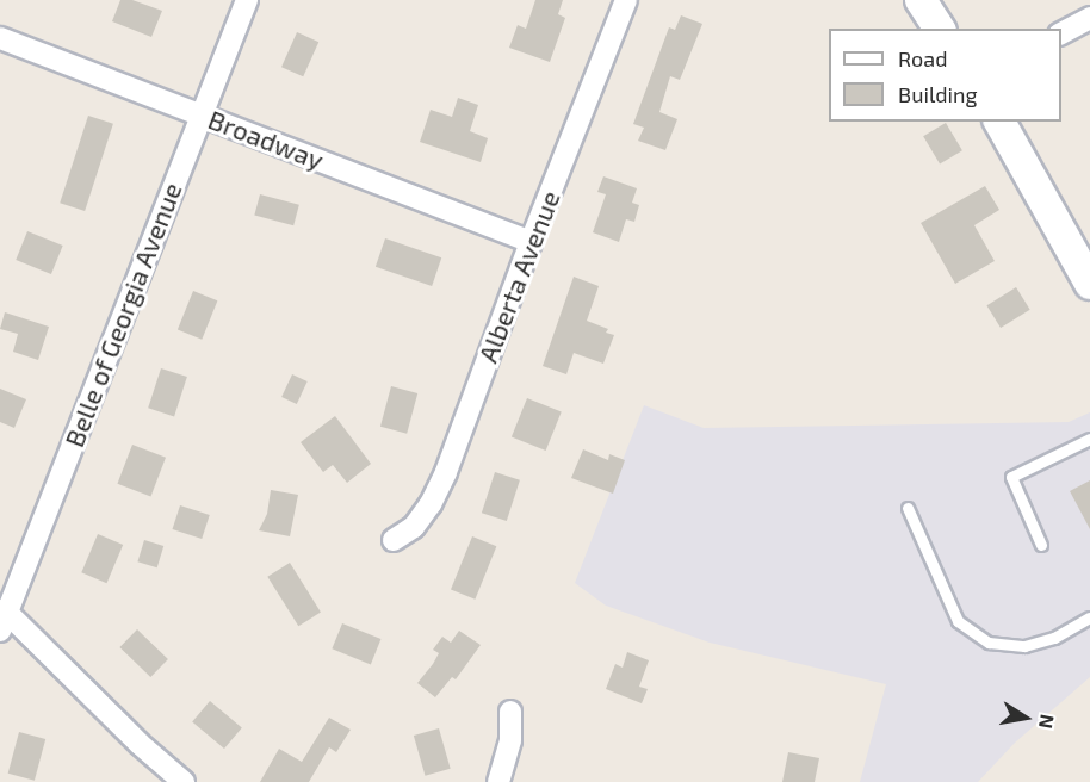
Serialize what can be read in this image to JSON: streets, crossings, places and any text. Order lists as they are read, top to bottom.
{
  "streets": {
    "street": ["Broadway", "Alberta Avenue", "Belle of Georgia Avenue"]
  },
  "crossings": [
    ["Broadway", "Alberta Avenue"],
    ["Broadway", "Belle of Georgia Avenue"]
  ],
  "legend": ["Road", "Building"],
  "north": "right"
}
